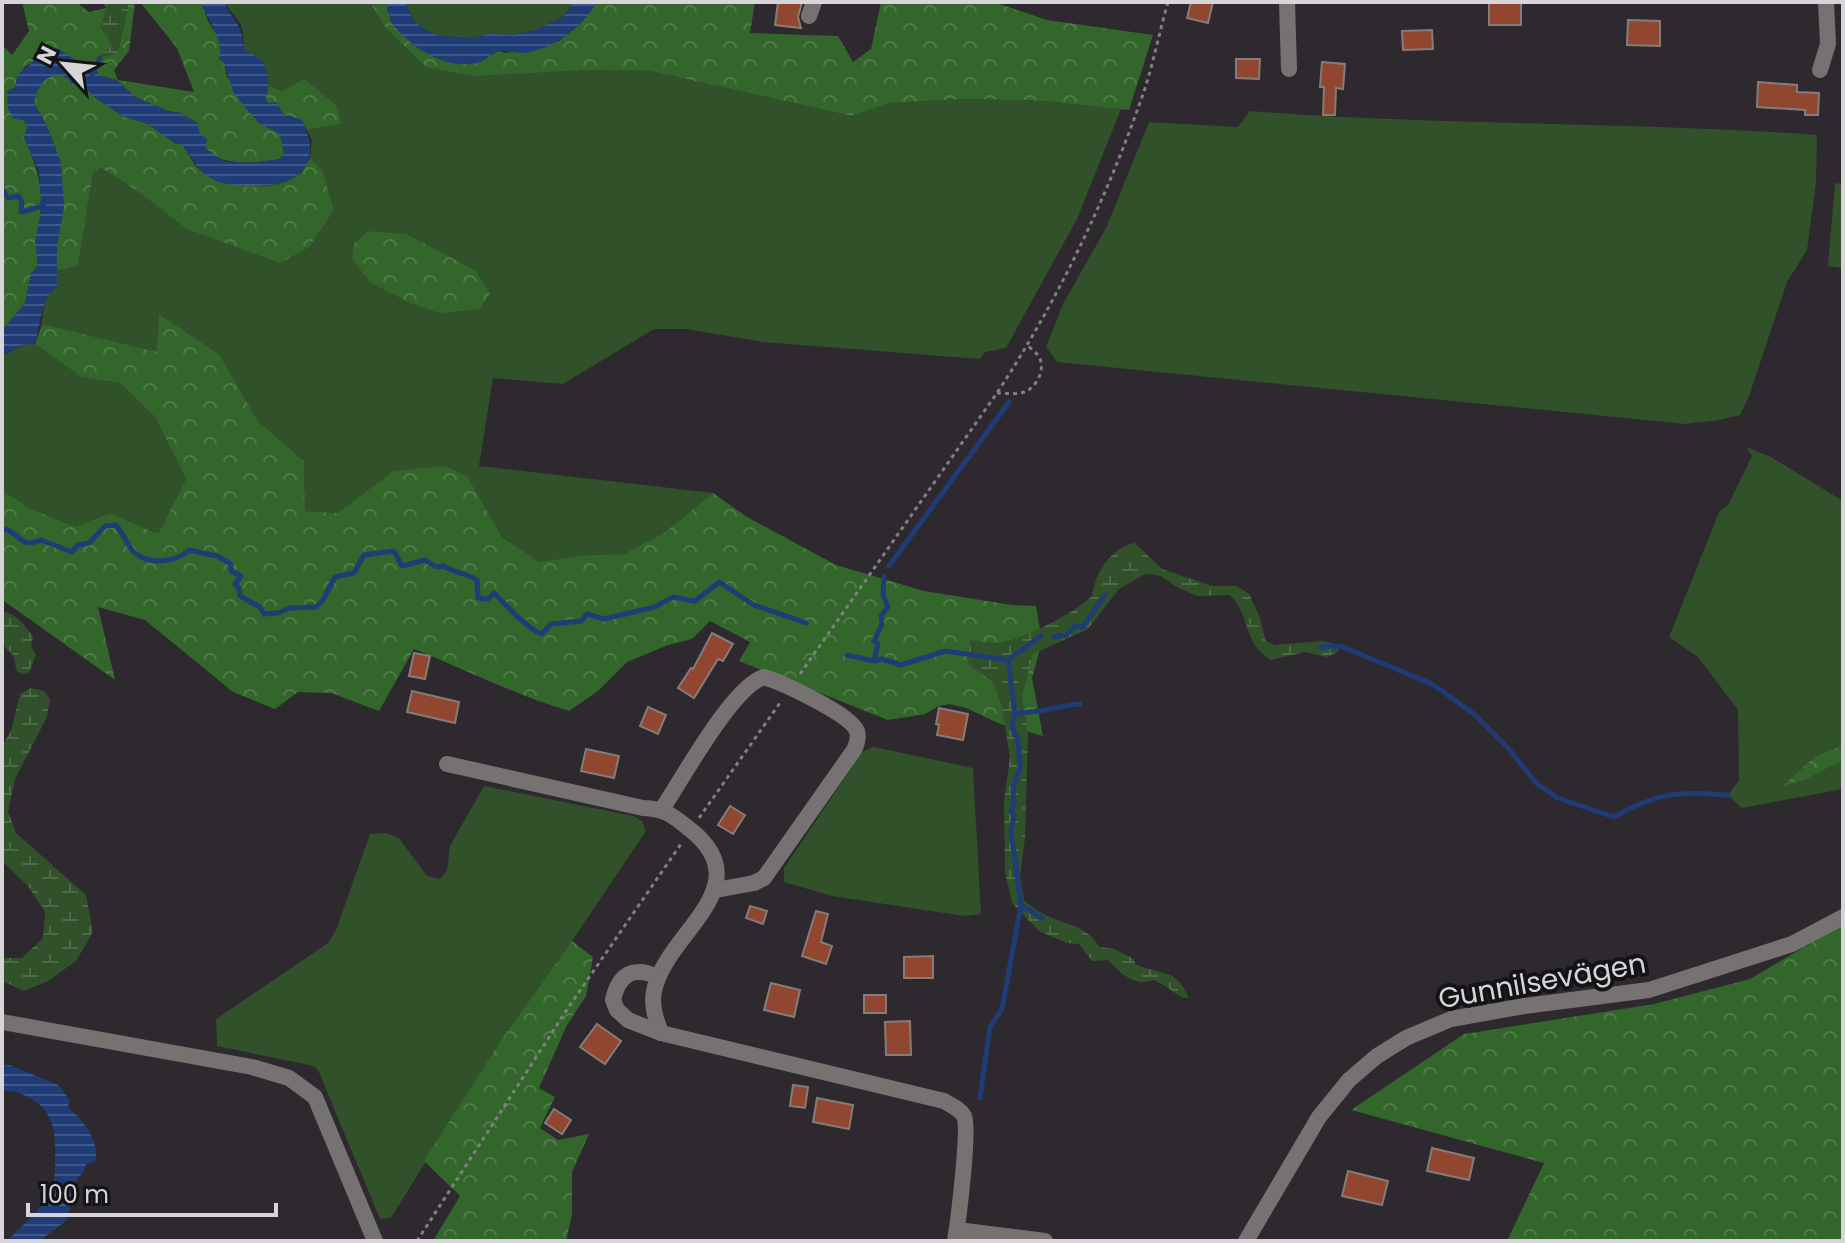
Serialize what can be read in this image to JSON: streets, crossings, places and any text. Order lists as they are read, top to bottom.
{
  "streets": {
    "street": ["Gunnilsevägen"]
  },
  "scale_bar": "100 m",
  "north": "top left"
}
